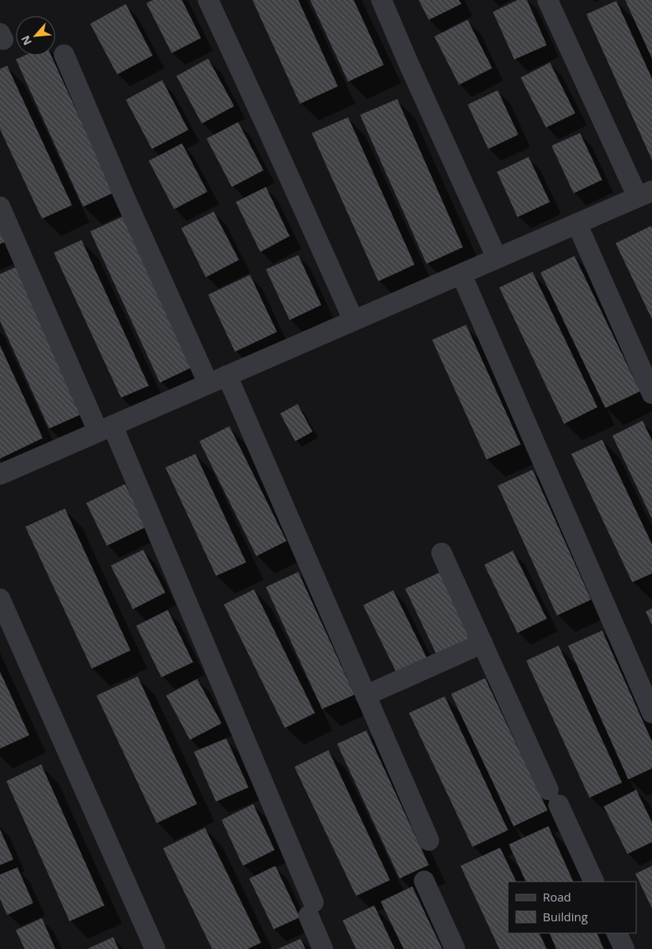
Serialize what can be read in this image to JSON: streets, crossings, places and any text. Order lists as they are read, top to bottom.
{
  "legend": ["Road", "Building"],
  "north": "bottom left"
}
